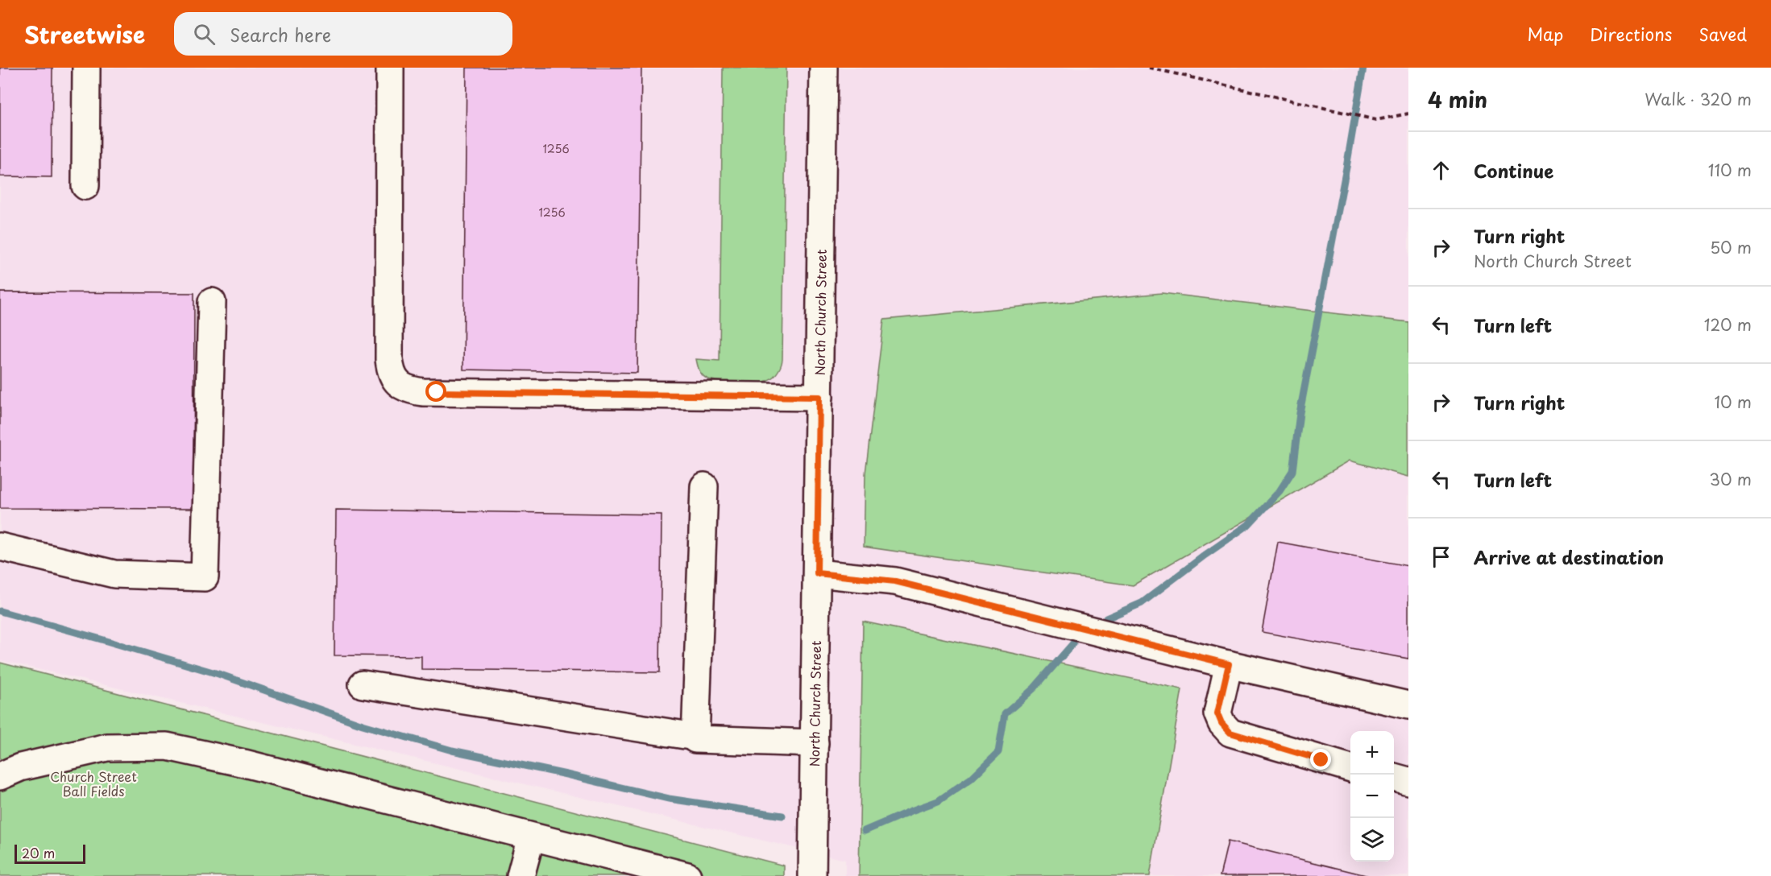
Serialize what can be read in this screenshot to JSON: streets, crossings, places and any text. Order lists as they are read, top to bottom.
{
  "streets": {
    "main road": ["North Church Street"]
  },
  "parks": ["Church Street Ball Fields"],
  "house_numbers": ["1256", "1256"],
  "scale_bar": "20 m",
  "page": {
    "header": "Streetwise",
    "search": "Search here",
    "nav": ["Map", "Directions", "Saved"],
    "heading": ["4 min", "Walk · 320 m"],
    "list": [
      ["Continue", "110 m"],
      ["Turn right", "North Church Street", "50 m"],
      ["Turn left", "120 m"],
      ["Turn right", "10 m"],
      ["Turn left", "30 m"],
      "Arrive at destination"
    ],
    "map_buttons": ["+", "−"],
    "scale": "20 m"
  }
}
